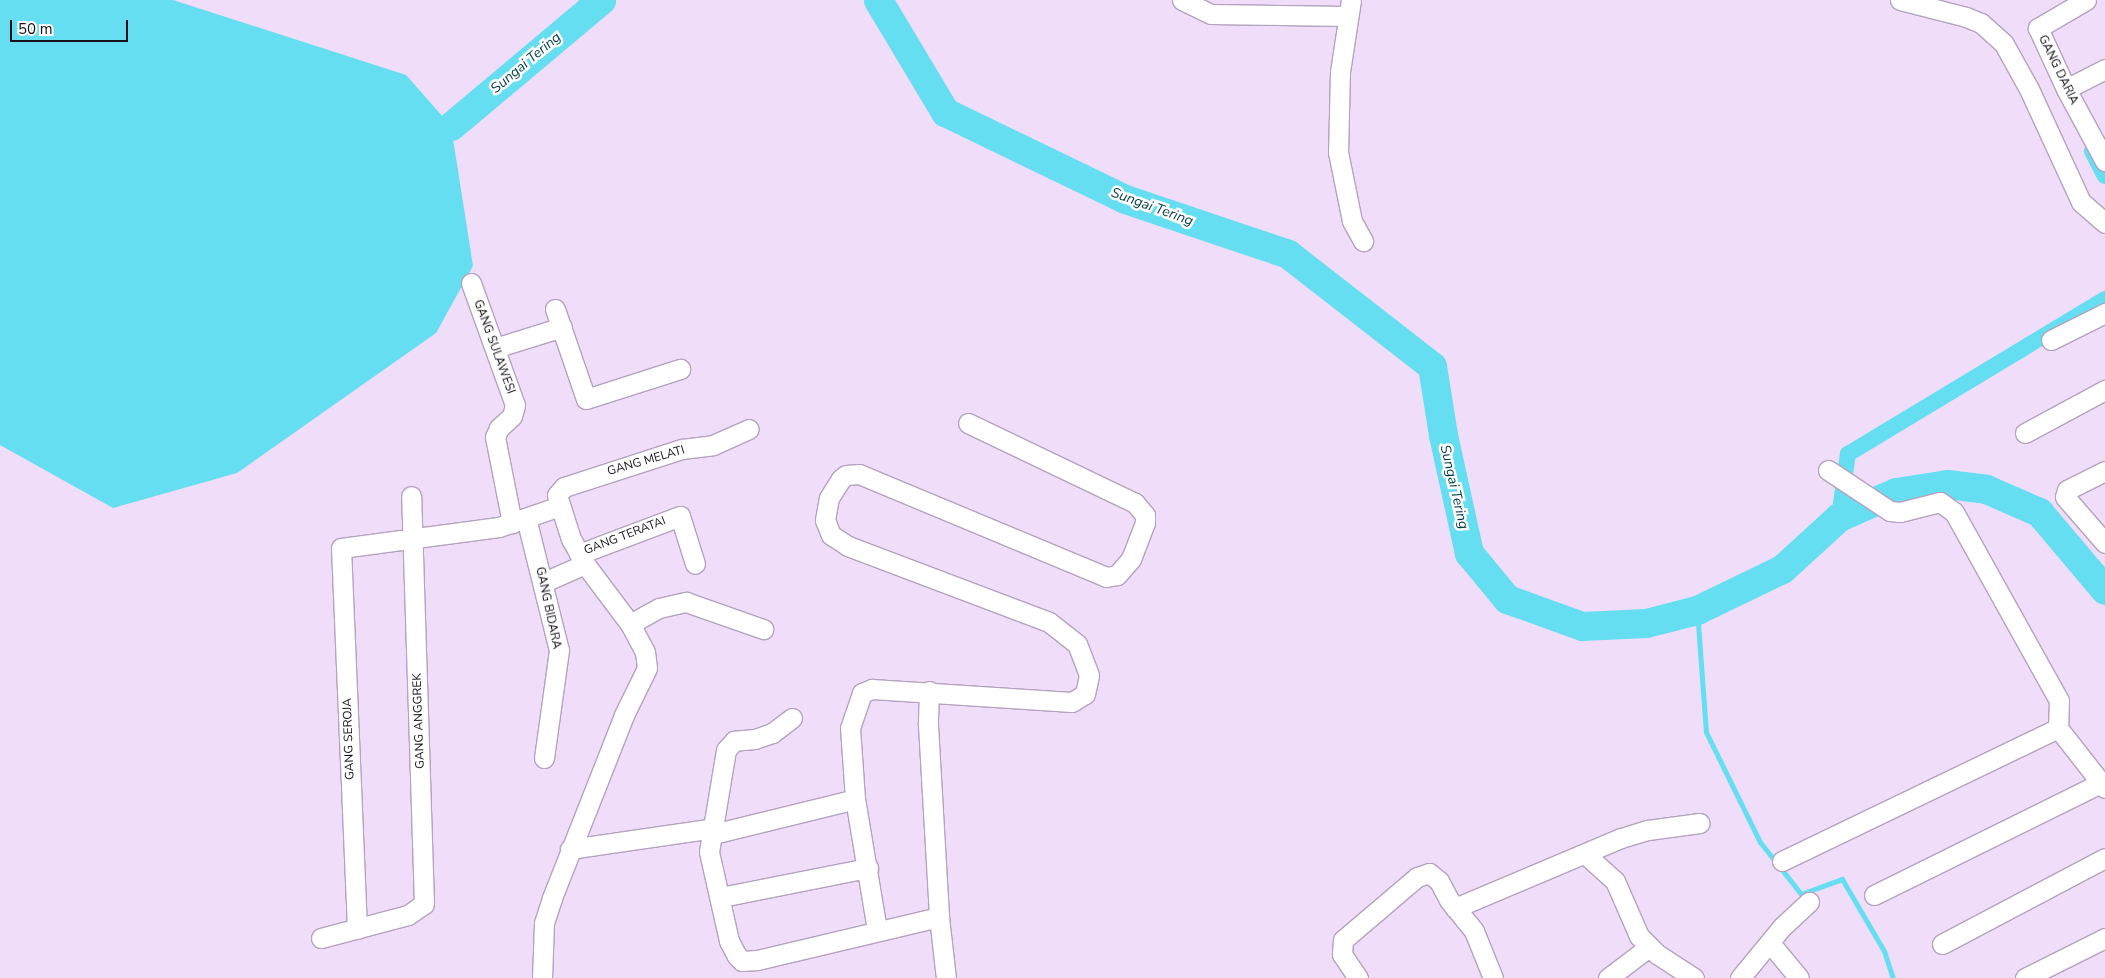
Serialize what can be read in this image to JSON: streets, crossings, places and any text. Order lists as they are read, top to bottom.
{
  "streets": {
    "street": [
      "GANG DARIA",
      "GANG SULAWESI",
      "GANG MELATI",
      "GANG TERATAI",
      "GANG BIDARA",
      "GANG ANGGREK",
      "GANG SEROJA"
    ]
  },
  "crossings": [
    ["GANG SULAWESI", "GANG BIDARA"],
    ["GANG ANGGREK", "GANG SEROJA"]
  ],
  "water": ["Sungai Tering"],
  "scale_bar": "50 m"
}
